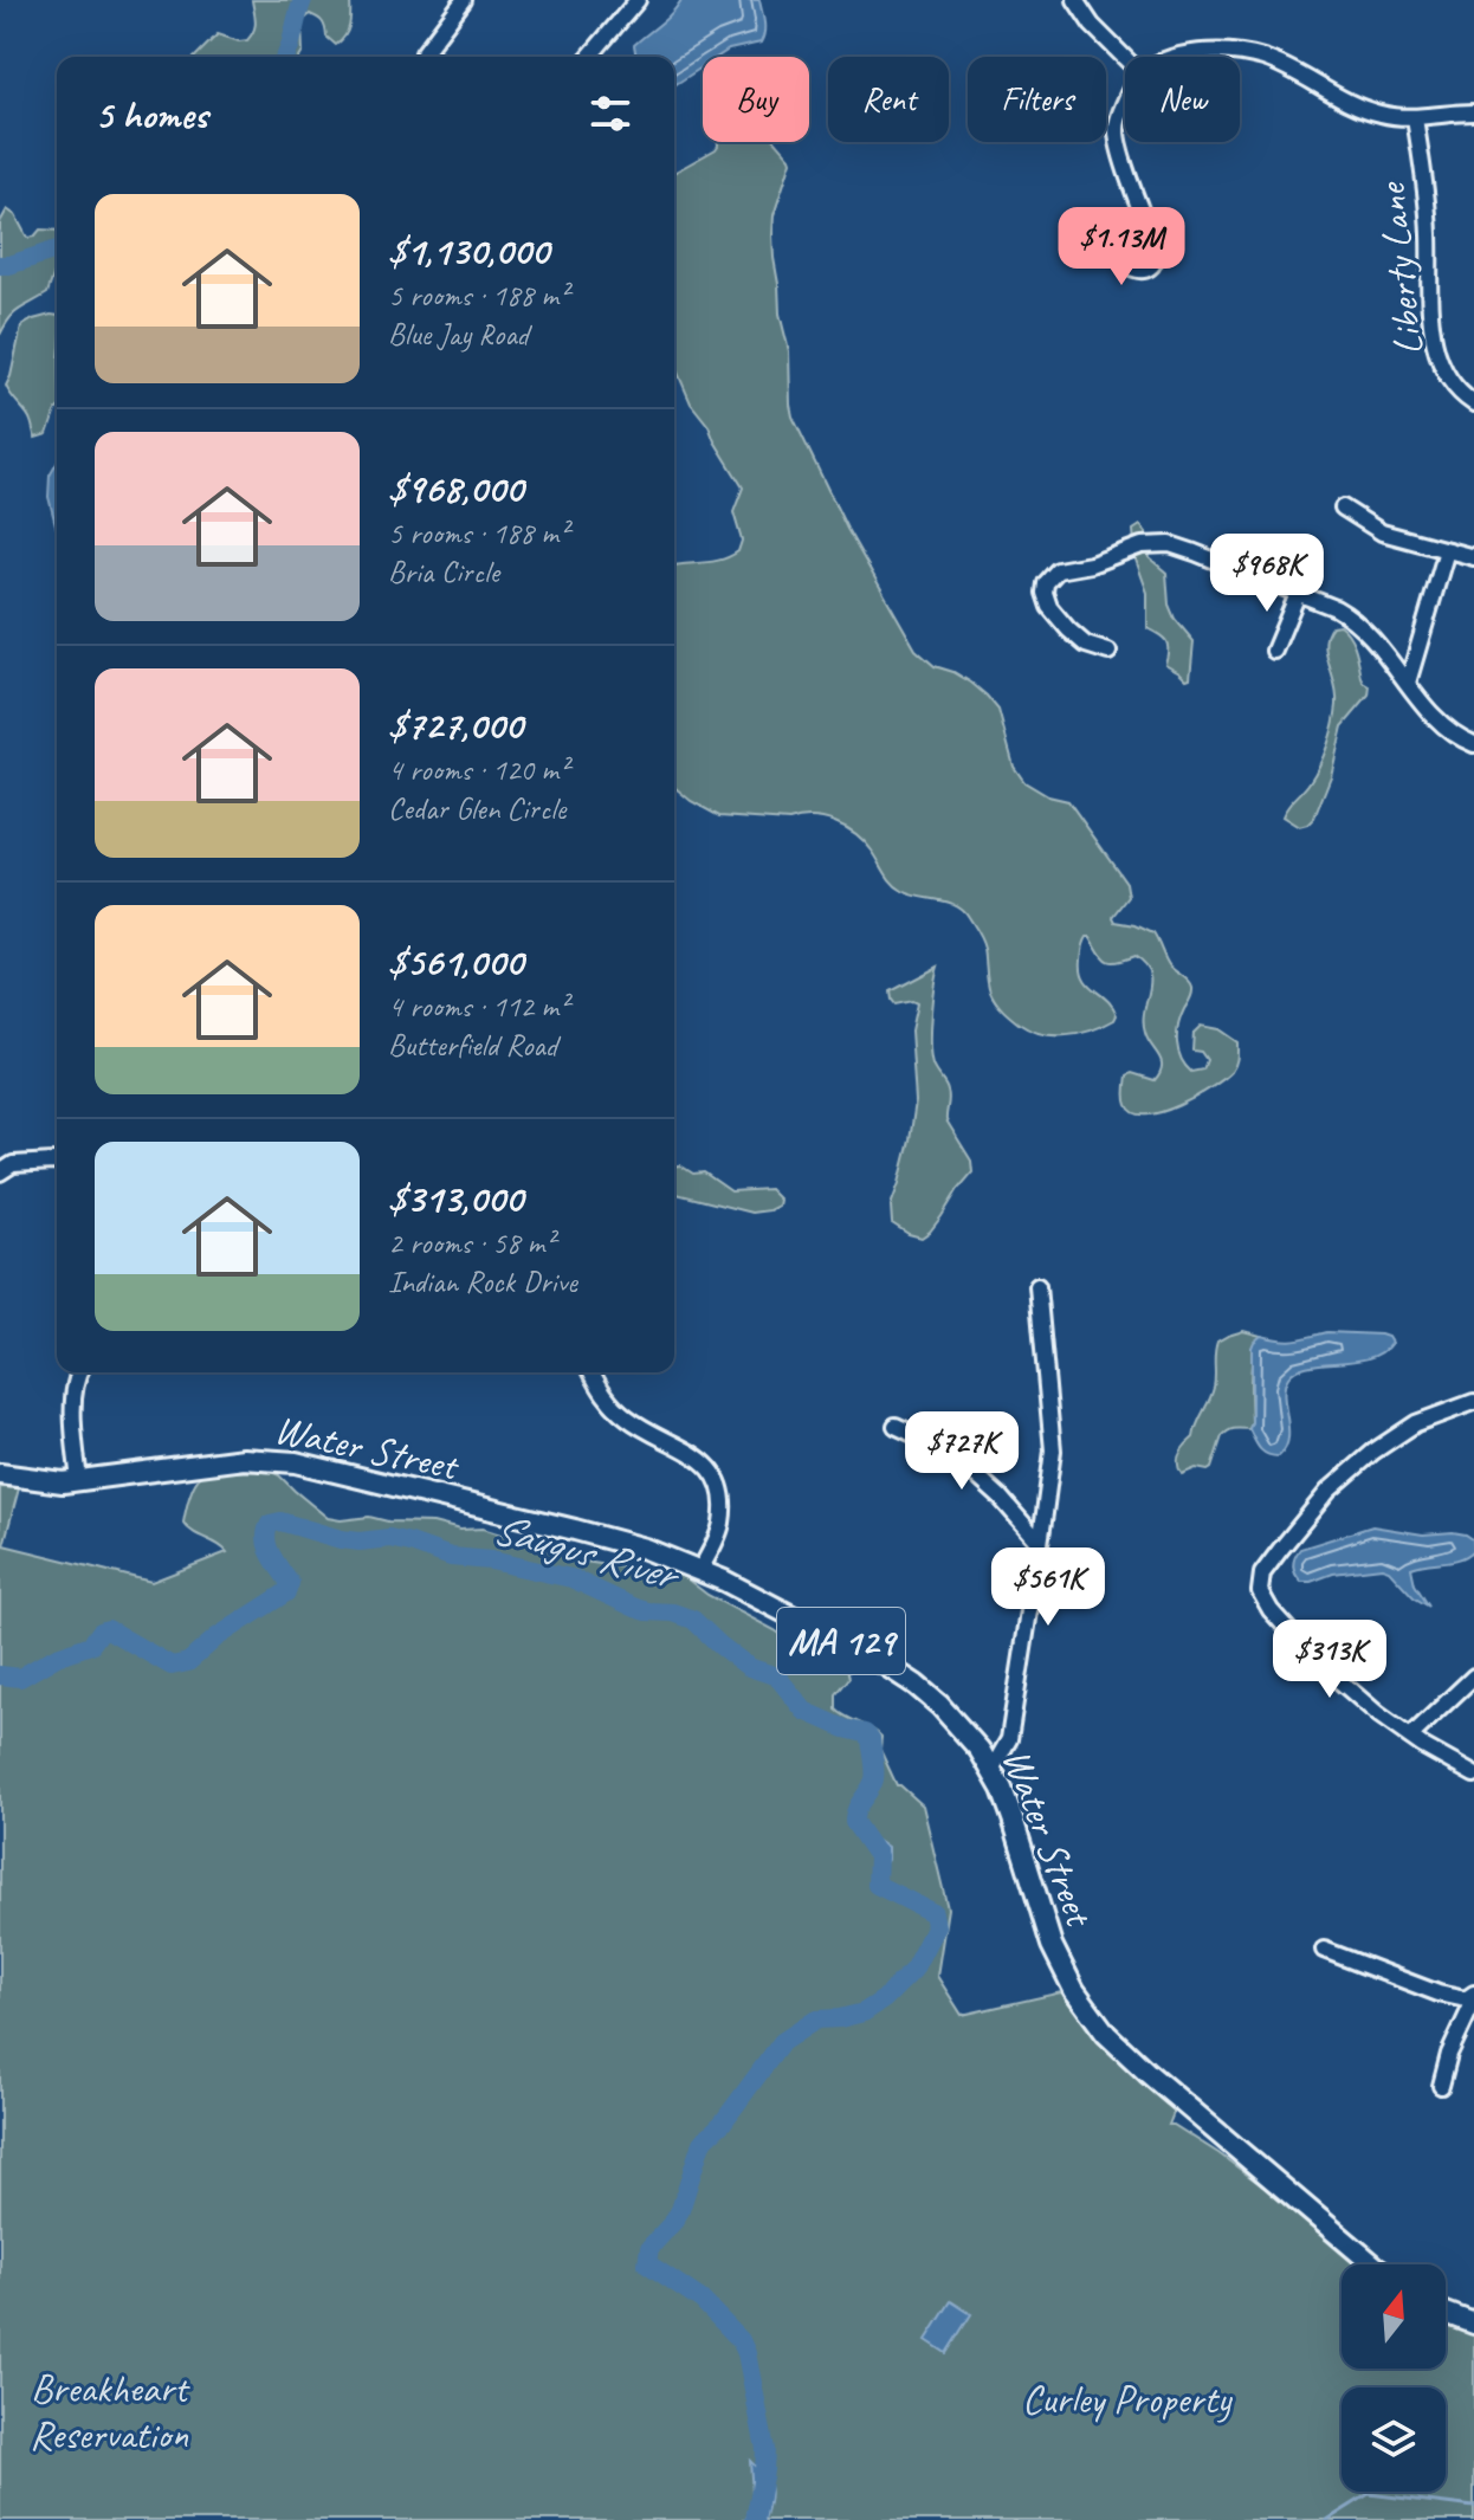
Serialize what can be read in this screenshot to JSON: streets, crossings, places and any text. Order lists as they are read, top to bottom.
{
  "streets": {
    "main road": ["Water Street", "MA 129"],
    "street": ["Liberty Lane"]
  },
  "water": ["Saugus River"],
  "parks": ["Breakheart Reservation", "Curley Property"],
  "north": "top",
  "page": {
    "chip": [
      "Buy",
      "Rent",
      "Filters",
      "New"
    ],
    "heading": "5 homes",
    "list": [
      {
        "name": "$1,130,000",
        "note": "5 rooms · 188 m² · Blue Jay Road"
      },
      {
        "name": "$968,000",
        "note": "5 rooms · 188 m² · Bria Circle"
      },
      {
        "name": "$727,000",
        "note": "4 rooms · 120 m² · Cedar Glen Circle"
      },
      {
        "name": "$561,000",
        "note": "4 rooms · 112 m² · Butterfield Road"
      },
      {
        "name": "$313,000",
        "note": "2 rooms · 58 m² · Indian Rock Drive"
      }
    ],
    "price": [
      "$1.13M",
      "$968K",
      "$727K",
      "$561K",
      "$313K"
    ]
  }
}
